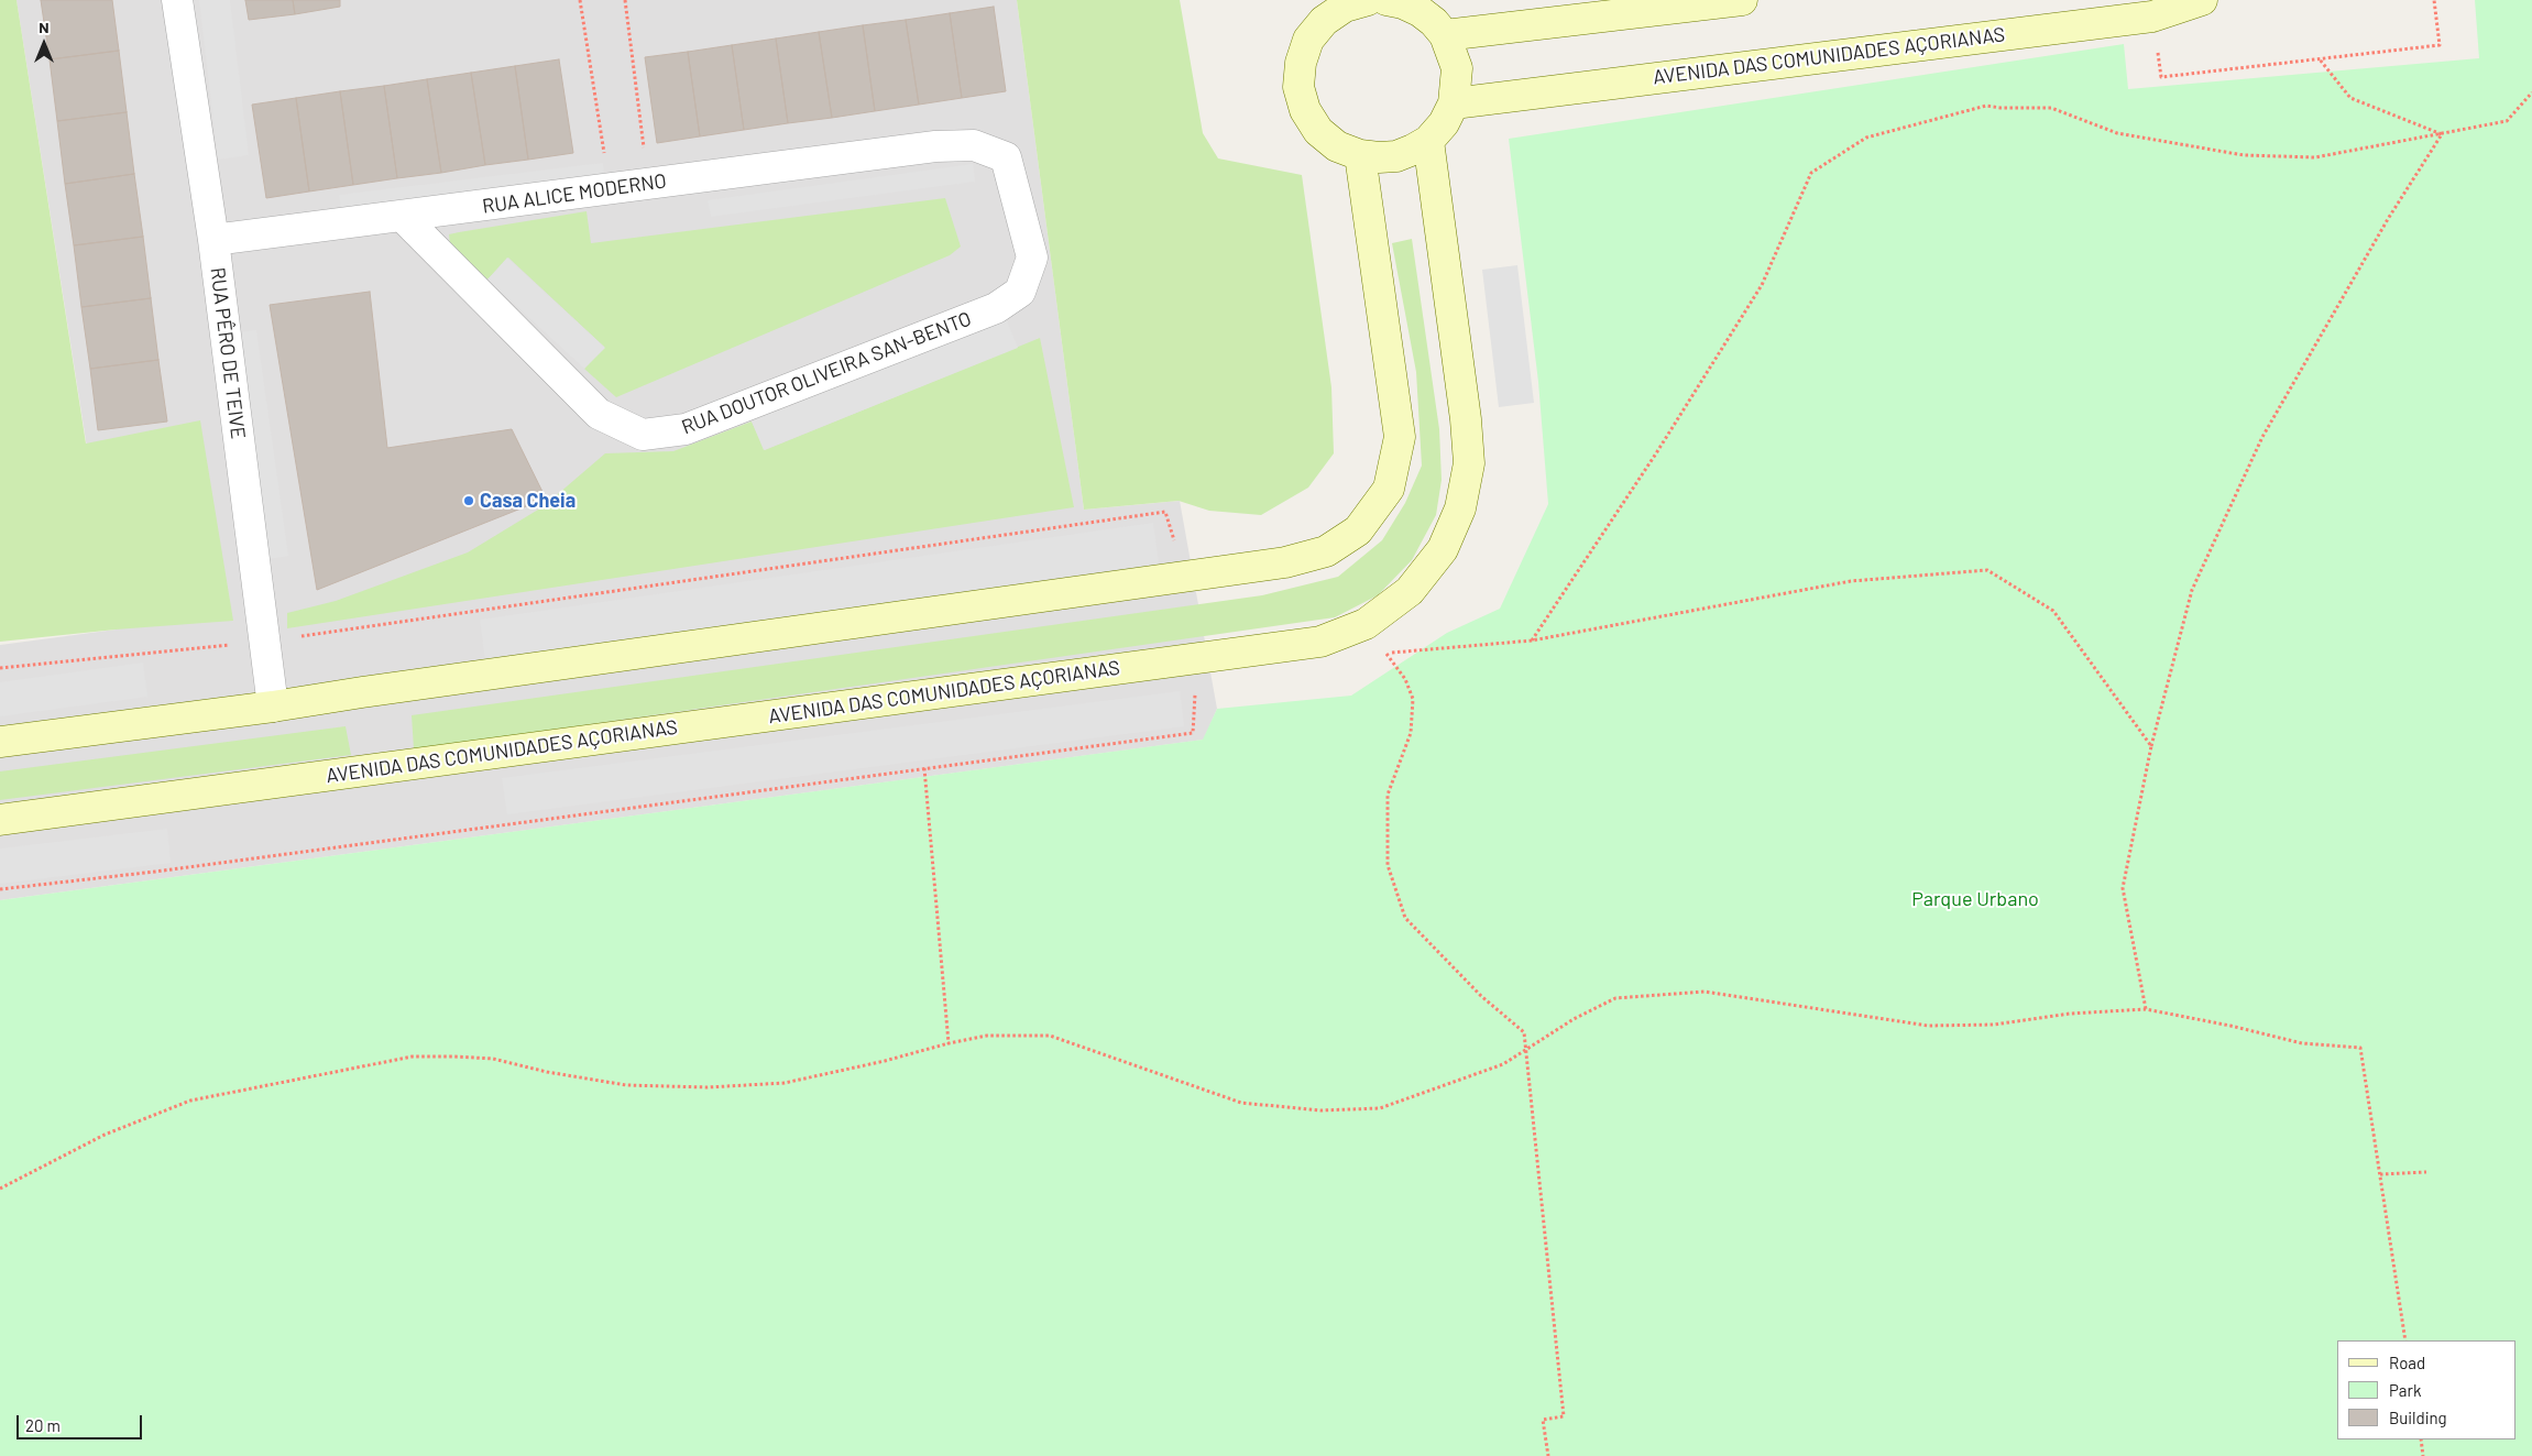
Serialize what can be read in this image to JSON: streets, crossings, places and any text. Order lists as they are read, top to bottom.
{
  "streets": {
    "street": [
      "AVENIDA DAS COMUNIDADES AÇORIANAS",
      "RUA ALICE MODERNO",
      "RUA PÊRO DE TEIVE",
      "RUA DOUTOR OLIVEIRA SAN-BENTO"
    ]
  },
  "crossings": [
    ["RUA ALICE MODERNO", "RUA PÊRO DE TEIVE"],
    ["RUA ALICE MODERNO", "RUA DOUTOR OLIVEIRA SAN-BENTO"]
  ],
  "parks": ["Parque Urbano"],
  "places": ["Casa Cheia"],
  "legend": ["Road", "Park", "Building"],
  "scale_bar": "20 m",
  "north": "top"
}
